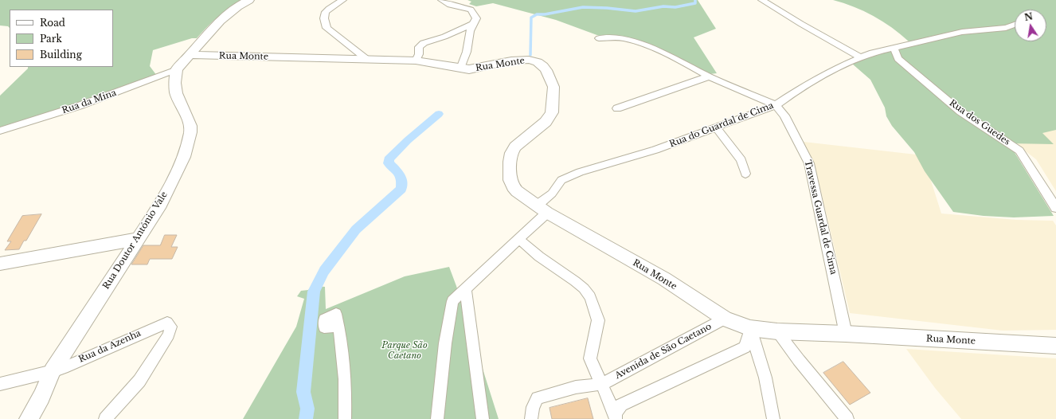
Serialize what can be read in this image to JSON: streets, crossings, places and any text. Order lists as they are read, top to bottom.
{
  "streets": {
    "main road": ["Rua Monte", "Rua Doutor António Vale"],
    "street": [
      "Rua da Mina",
      "Rua dos Guedes",
      "Rua do Guardal de Cima",
      "Travessa Guardal de Cima",
      "Rua da Azenha",
      "Avenida de São Caetano"
    ]
  },
  "crossings": [
    ["Rua Monte", "Rua do Guardal de Cima"],
    ["Rua Monte", "Travessa Guardal de Cima"],
    ["Rua Monte", "Avenida de São Caetano"],
    ["Rua da Mina", "Rua Doutor António Vale"],
    ["Rua dos Guedes", "Rua do Guardal de Cima"],
    ["Rua do Guardal de Cima", "Travessa Guardal de Cima"],
    ["Rua Doutor António Vale", "Rua da Azenha"]
  ],
  "parks": ["Parque São Caetano"],
  "legend": ["Road", "Park", "Building"],
  "north": "top"
}
